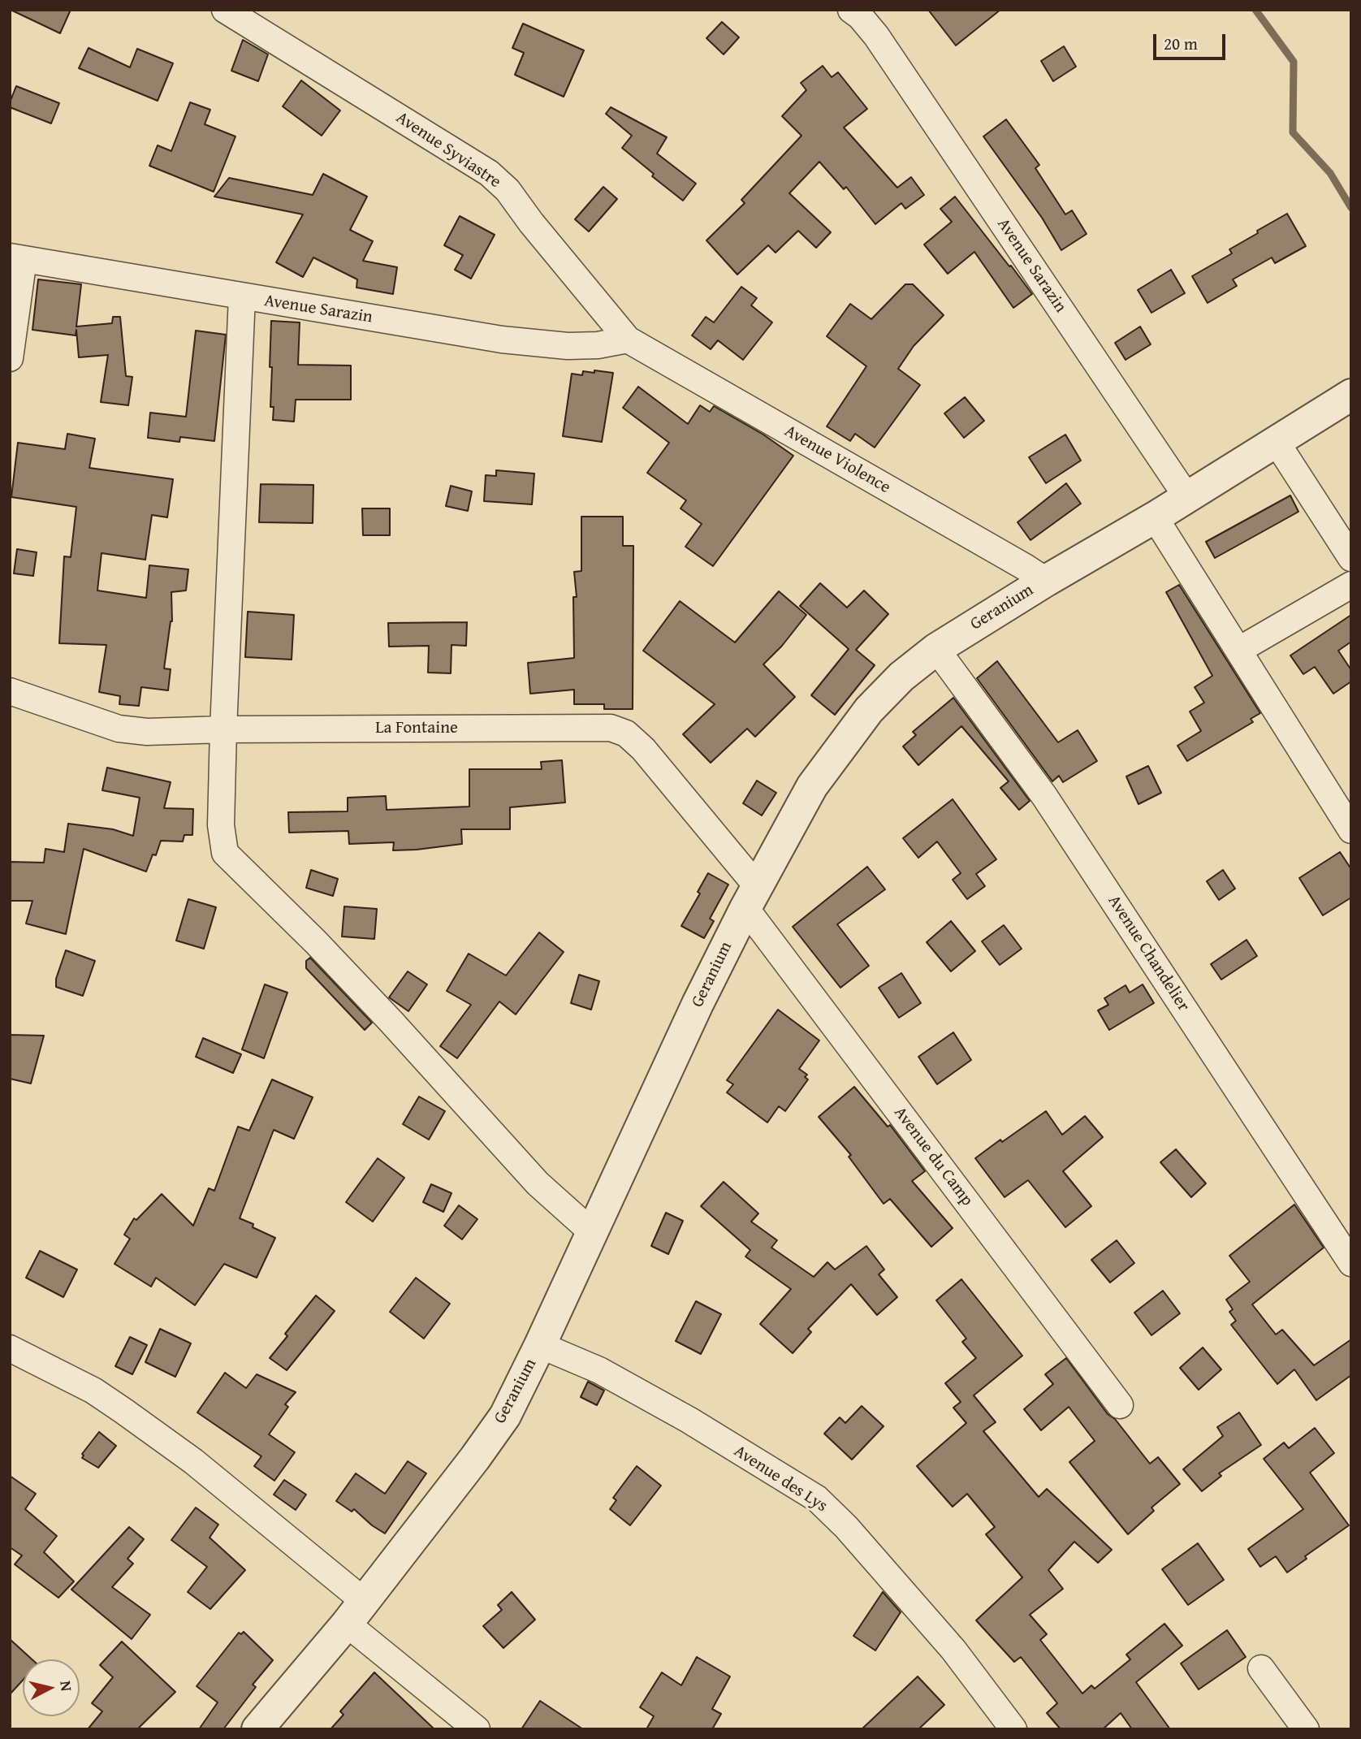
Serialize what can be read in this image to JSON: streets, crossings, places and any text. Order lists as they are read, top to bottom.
{
  "streets": {
    "street": [
      "Avenue Syviastre",
      "Avenue Sarazin",
      "Avenue Violence",
      "Geranium",
      "La Fontaine",
      "Avenue Chandelier",
      "Avenue du Camp",
      "Avenue des Lys"
    ]
  },
  "crossings": [
    ["Avenue Syviastre", "Avenue Sarazin"],
    ["Avenue Syviastre", "Avenue Violence"],
    ["Avenue Sarazin", "Avenue Violence"],
    ["Avenue Sarazin", "Geranium"],
    ["Avenue Violence", "Geranium"],
    ["Geranium", "La Fontaine"],
    ["Geranium", "Avenue Chandelier"],
    ["Geranium", "Avenue du Camp"],
    ["Geranium", "Avenue des Lys"],
    ["La Fontaine", "Avenue du Camp"]
  ],
  "scale_bar": "20 m",
  "north": "right"
}
